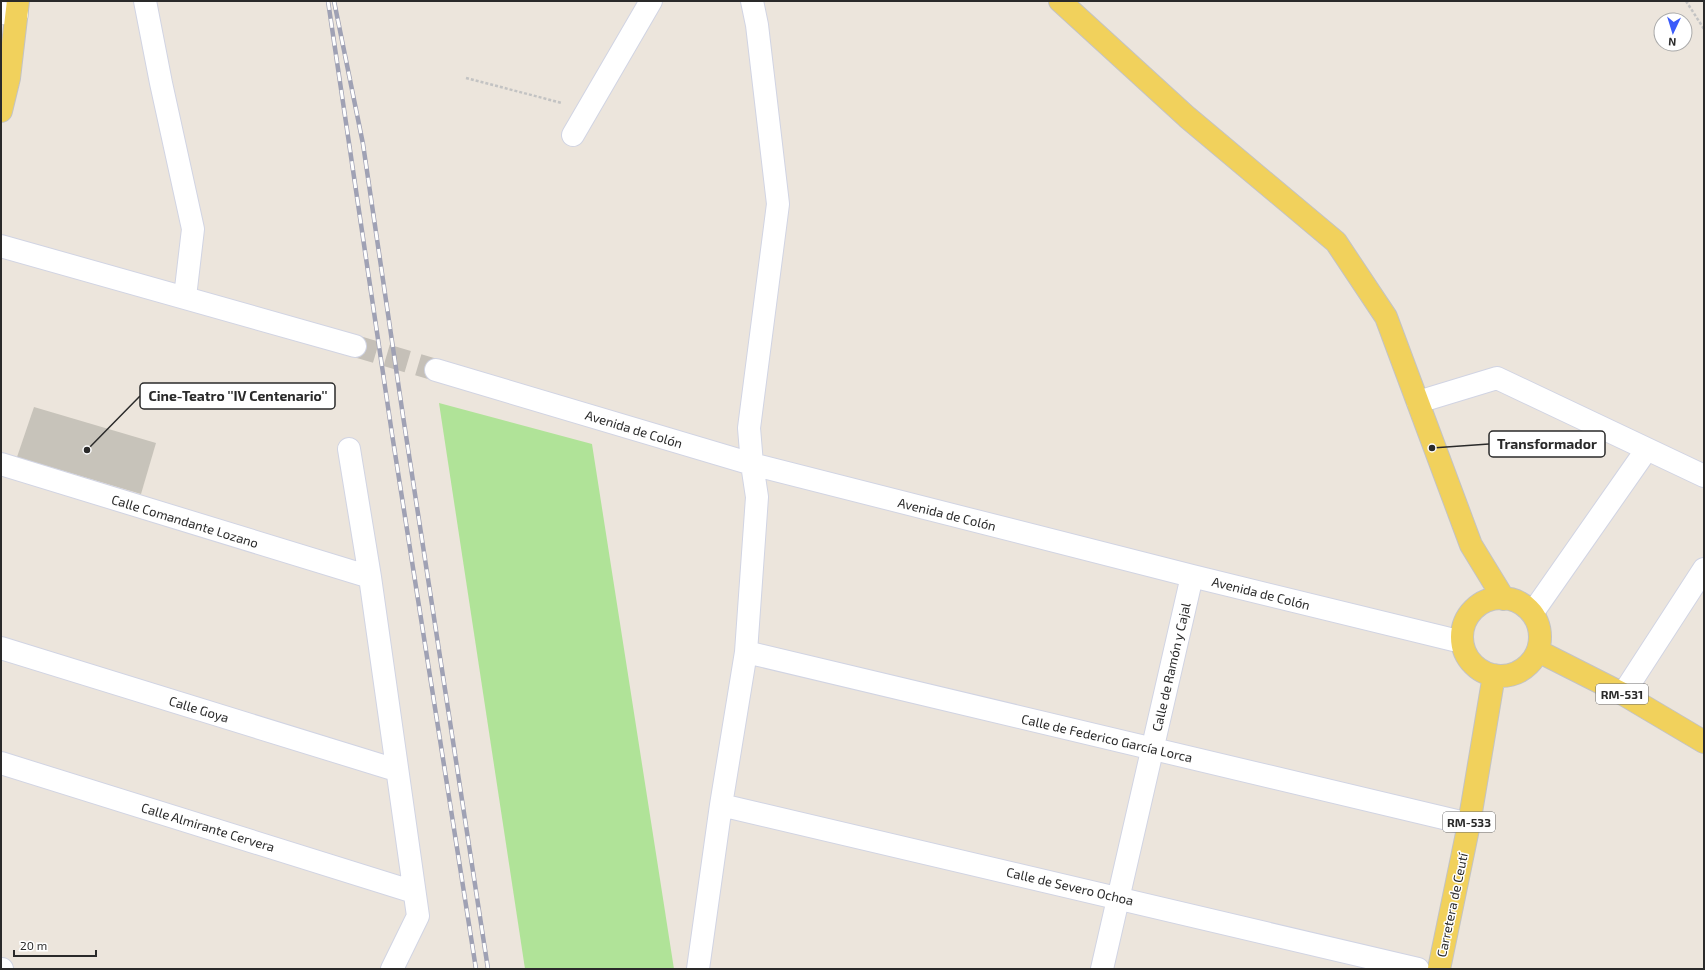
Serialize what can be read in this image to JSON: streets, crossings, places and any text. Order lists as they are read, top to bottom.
{
  "streets": {
    "main road": ["RM-531", "RM-533", "Carretera de Ceutí"],
    "street": [
      "Avenida de Colón",
      "Calle Comandante Lozano",
      "Calle de Ramón y Cajal",
      "Calle Goya",
      "Calle de Federico García Lorca",
      "Calle Almirante Cervera",
      "Calle de Severo Ochoa"
    ]
  },
  "crossings": [
    ["Avenida de Colón", "Calle de Ramón y Cajal"],
    ["Avenida de Colón", "RM-531"],
    ["Avenida de Colón", "Carretera de Ceutí"],
    ["Calle de Ramón y Cajal", "Calle de Federico García Lorca"],
    ["Calle de Ramón y Cajal", "Calle de Severo Ochoa"],
    ["RM-531", "Carretera de Ceutí"],
    ["Calle de Federico García Lorca", "Carretera de Ceutí"]
  ],
  "places": ["Transformador", "Cine-Teatro ''IV Centenario''"],
  "scale_bar": "20 m",
  "north": "bottom"
}
